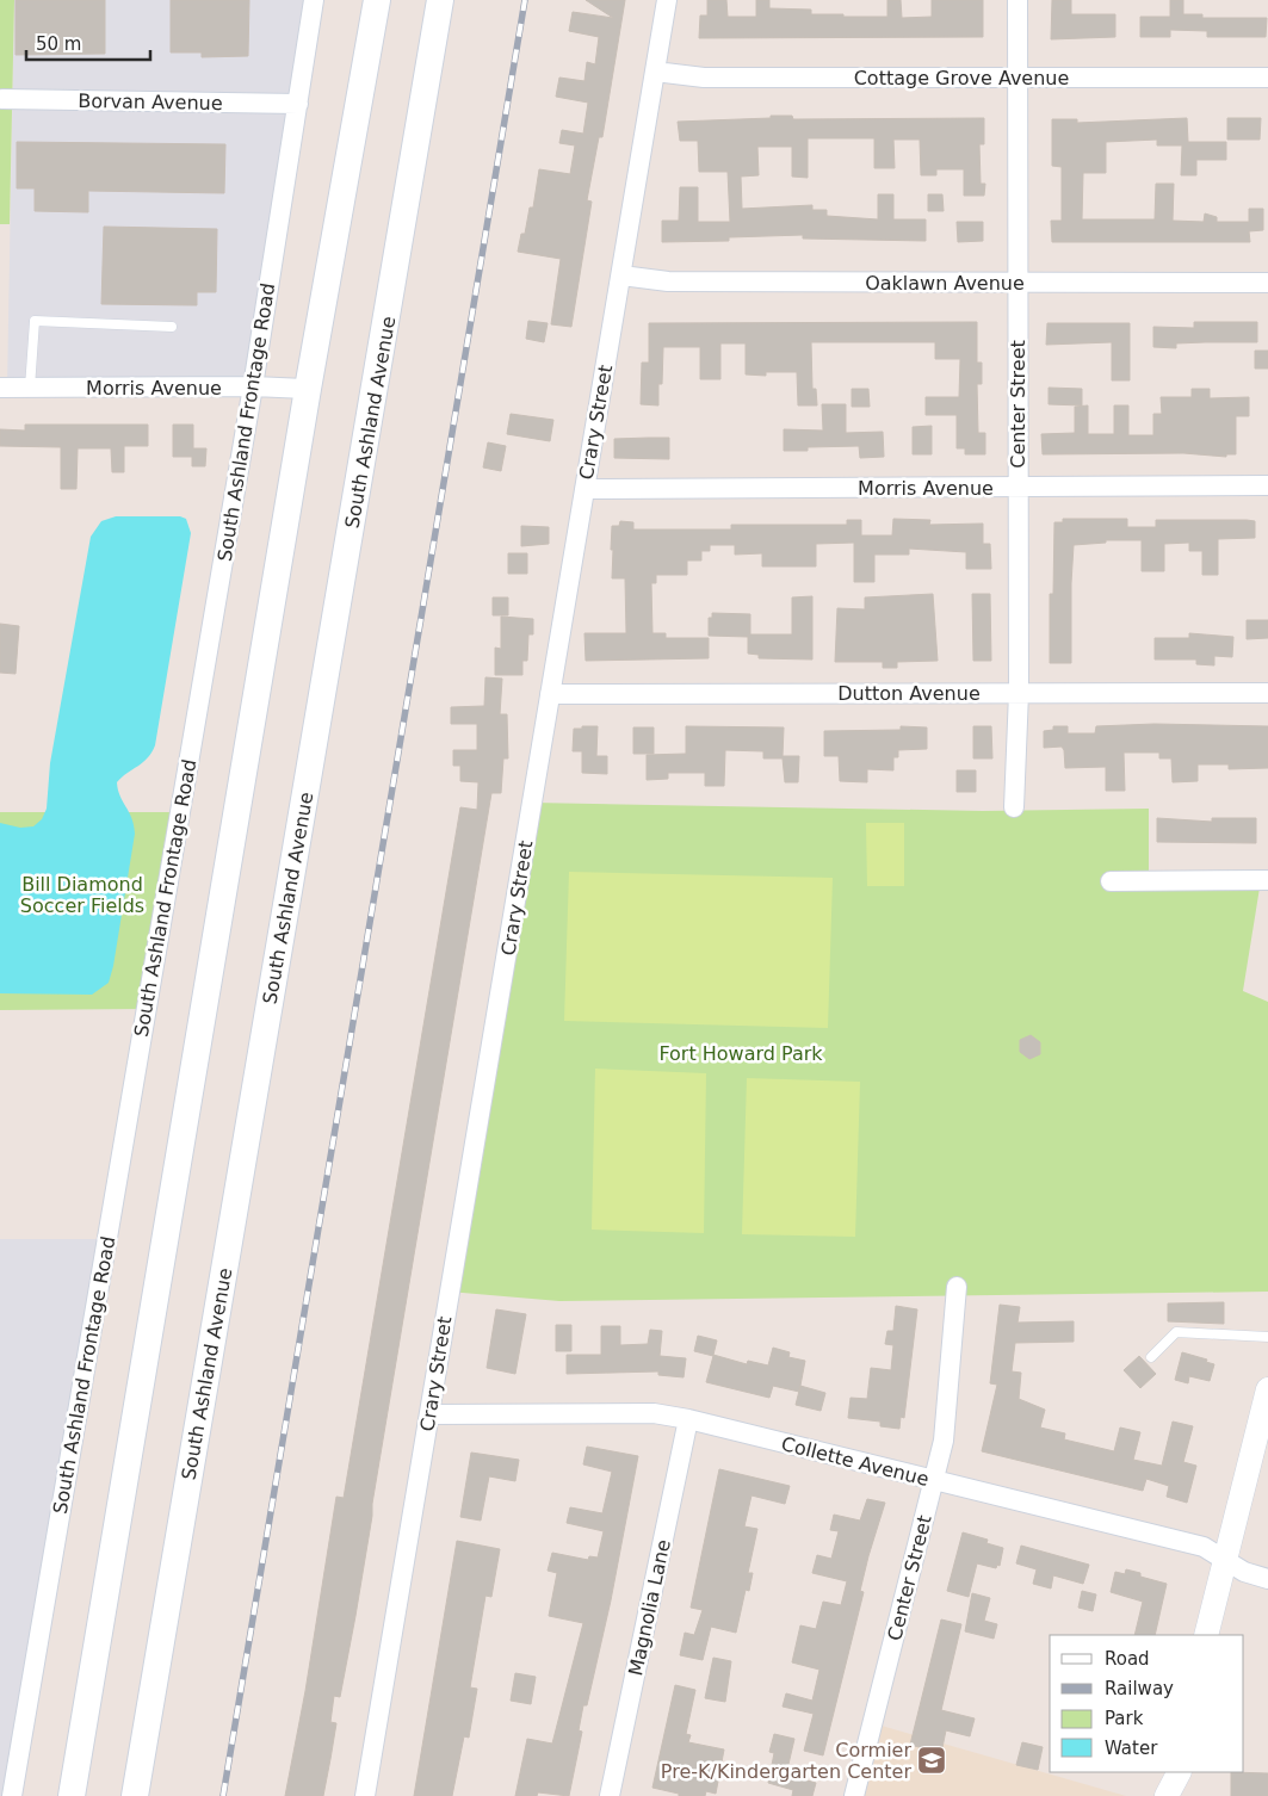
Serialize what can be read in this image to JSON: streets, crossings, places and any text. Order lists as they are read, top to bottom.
{
  "streets": {
    "main road": ["South Ashland Avenue"],
    "street": [
      "Cottage Grove Avenue",
      "Borvan Avenue",
      "Oaklawn Avenue",
      "Morris Avenue",
      "Center Street",
      "South Ashland Frontage Road",
      "Crary Street",
      "Dutton Avenue",
      "Collette Avenue",
      "Magnolia Lane"
    ]
  },
  "crossings": [
    ["Cottage Grove Avenue", "Center Street"],
    ["Cottage Grove Avenue", "Crary Street"],
    ["Borvan Avenue", "South Ashland Frontage Road"],
    ["Oaklawn Avenue", "Center Street"],
    ["Oaklawn Avenue", "Crary Street"],
    ["Morris Avenue", "Center Street"],
    ["Morris Avenue", "South Ashland Frontage Road"],
    ["Morris Avenue", "Crary Street"],
    ["Center Street", "Dutton Avenue"],
    ["Center Street", "Collette Avenue"],
    ["Crary Street", "Dutton Avenue"],
    ["Crary Street", "Collette Avenue"],
    ["Collette Avenue", "Magnolia Lane"]
  ],
  "parks": ["Bill Diamond Soccer Fields", "Fort Howard Park"],
  "places": {
    "school or university": ["Cormier Pre-K/Kindergarten Center"]
  },
  "legend": [
    "Road",
    "Railway",
    "Park",
    "Water"
  ],
  "scale_bar": "50 m"
}
